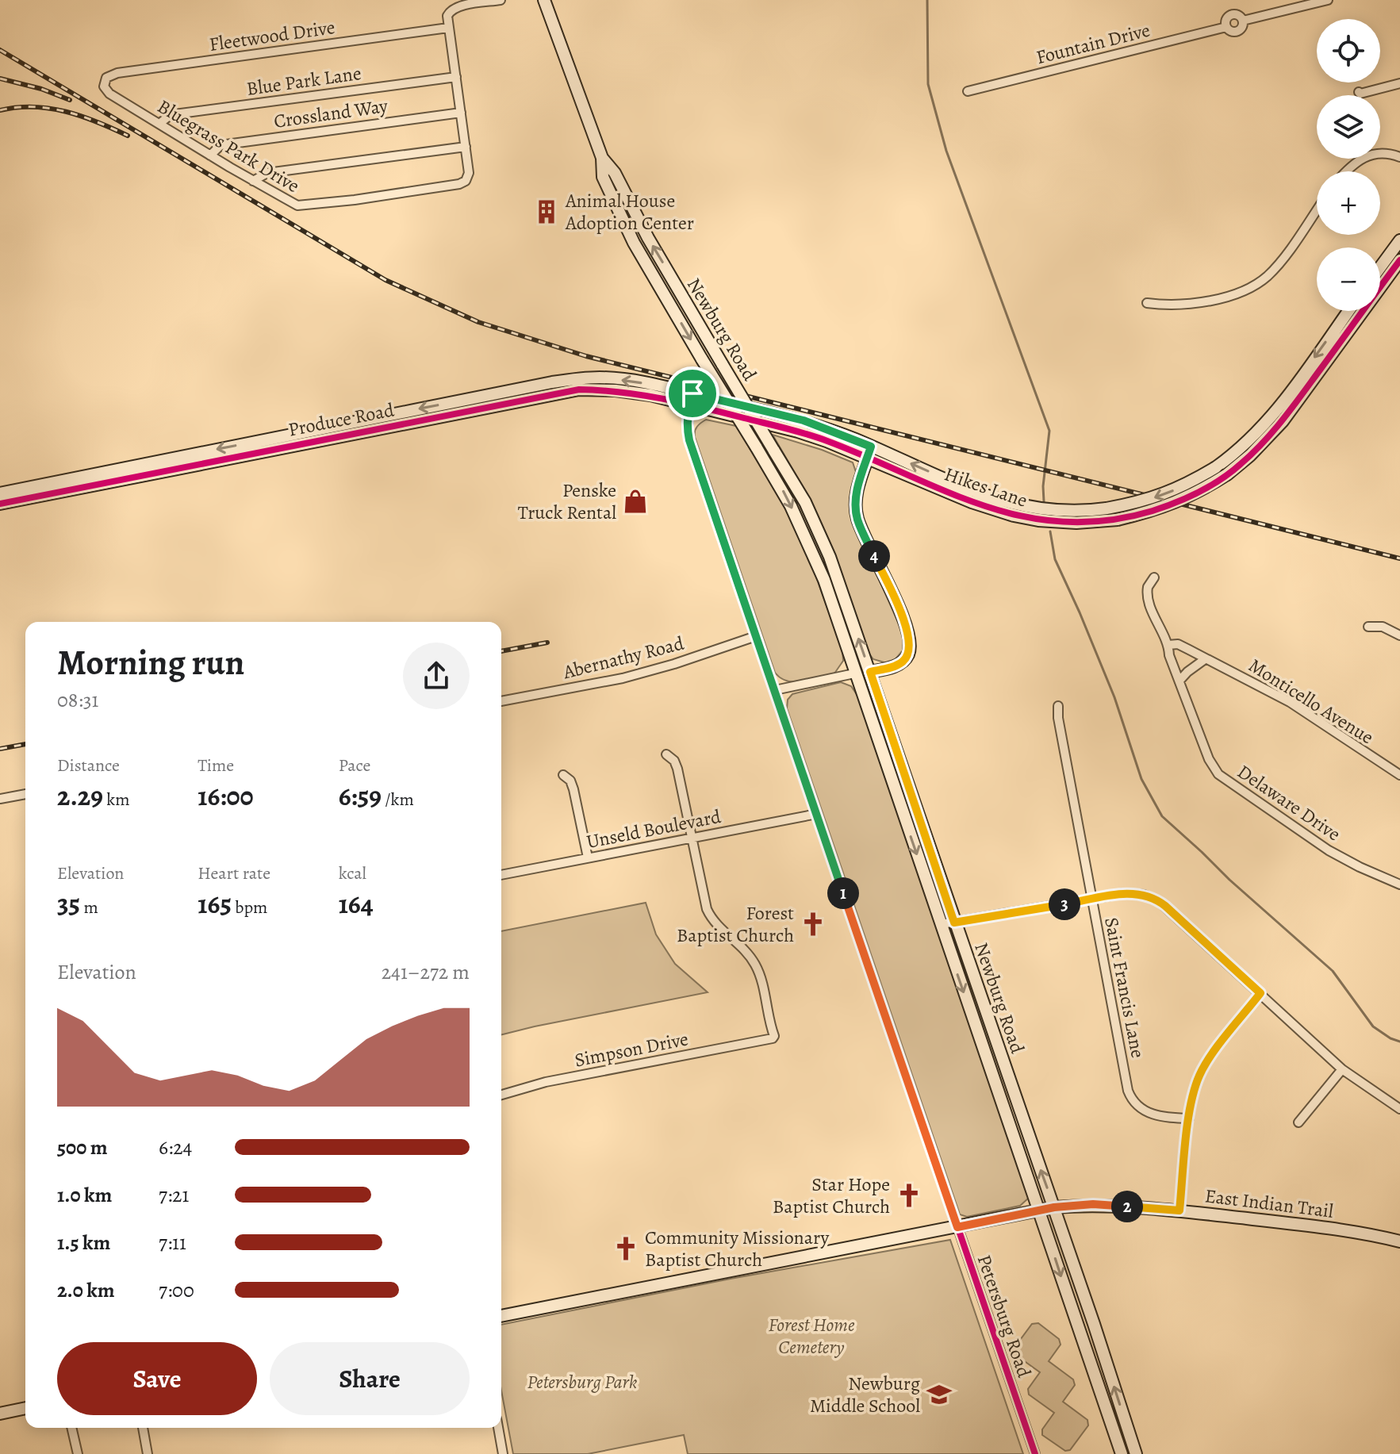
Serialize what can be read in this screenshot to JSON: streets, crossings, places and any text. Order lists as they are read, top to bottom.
{
  "streets": {
    "main road": [
      "Newburg Road",
      "Produce Road",
      "Hikes Lane",
      "East Indian Trail"
    ],
    "street": [
      "Fleetwood Drive",
      "Fountain Drive",
      "Blue Park Lane",
      "Crossland Way",
      "Bluegrass Park Drive",
      "Abernathy Road",
      "Monticello Avenue",
      "Delaware Drive",
      "Unseld Boulevard",
      "Saint Francis Lane",
      "Simpson Drive",
      "Petersburg Road"
    ]
  },
  "crossings": [
    ["Fleetwood Drive", "Bluegrass Park Drive"],
    ["Blue Park Lane", "Bluegrass Park Drive"],
    ["Crossland Way", "Bluegrass Park Drive"],
    ["Newburg Road", "East Indian Trail"],
    ["Produce Road", "Hikes Lane"],
    ["Produce Road", "Petersburg Road"],
    ["Hikes Lane", "Petersburg Road"],
    ["Abernathy Road", "Petersburg Road"],
    ["Monticello Avenue", "Delaware Drive"],
    ["Unseld Boulevard", "Simpson Drive"],
    ["Unseld Boulevard", "Petersburg Road"],
    ["East Indian Trail", "Petersburg Road"]
  ],
  "one_way": ["Hikes Lane"],
  "parks": ["Forest Home Cemetery", "Petersburg Park"],
  "places": {
    "building": ["Animal House Adoption Center"],
    "shop": ["Penske Truck Rental"],
    "church": ["Forest Baptist Church", "Star Hope Baptist Church", "Community Missionary Baptist Church"],
    "school or university": ["Newburg Middle School"]
  },
  "page": {
    "map_buttons": ["+", "−"],
    "pins": [
      "4",
      "1",
      "3",
      "2"
    ],
    "heading": ["Morning run", "08:31"],
    "stats": [
      ["Distance", "2.29 km"],
      ["Time", "16:00"],
      ["Pace", "6:59 /km"],
      ["Elevation", "35 m"],
      ["Heart rate", "165 bpm"],
      ["kcal", "164"]
    ],
    "chart": ["Elevation", "241–272 m"],
    "list": [
      {
        "name": "500 m",
        "note": "6:24"
      },
      {
        "name": "1.0 km",
        "note": "7:21"
      },
      {
        "name": "1.5 km",
        "note": "7:11"
      },
      {
        "name": "2.0 km",
        "note": "7:00"
      }
    ],
    "buttons": ["Save", "Share"]
  }
}
